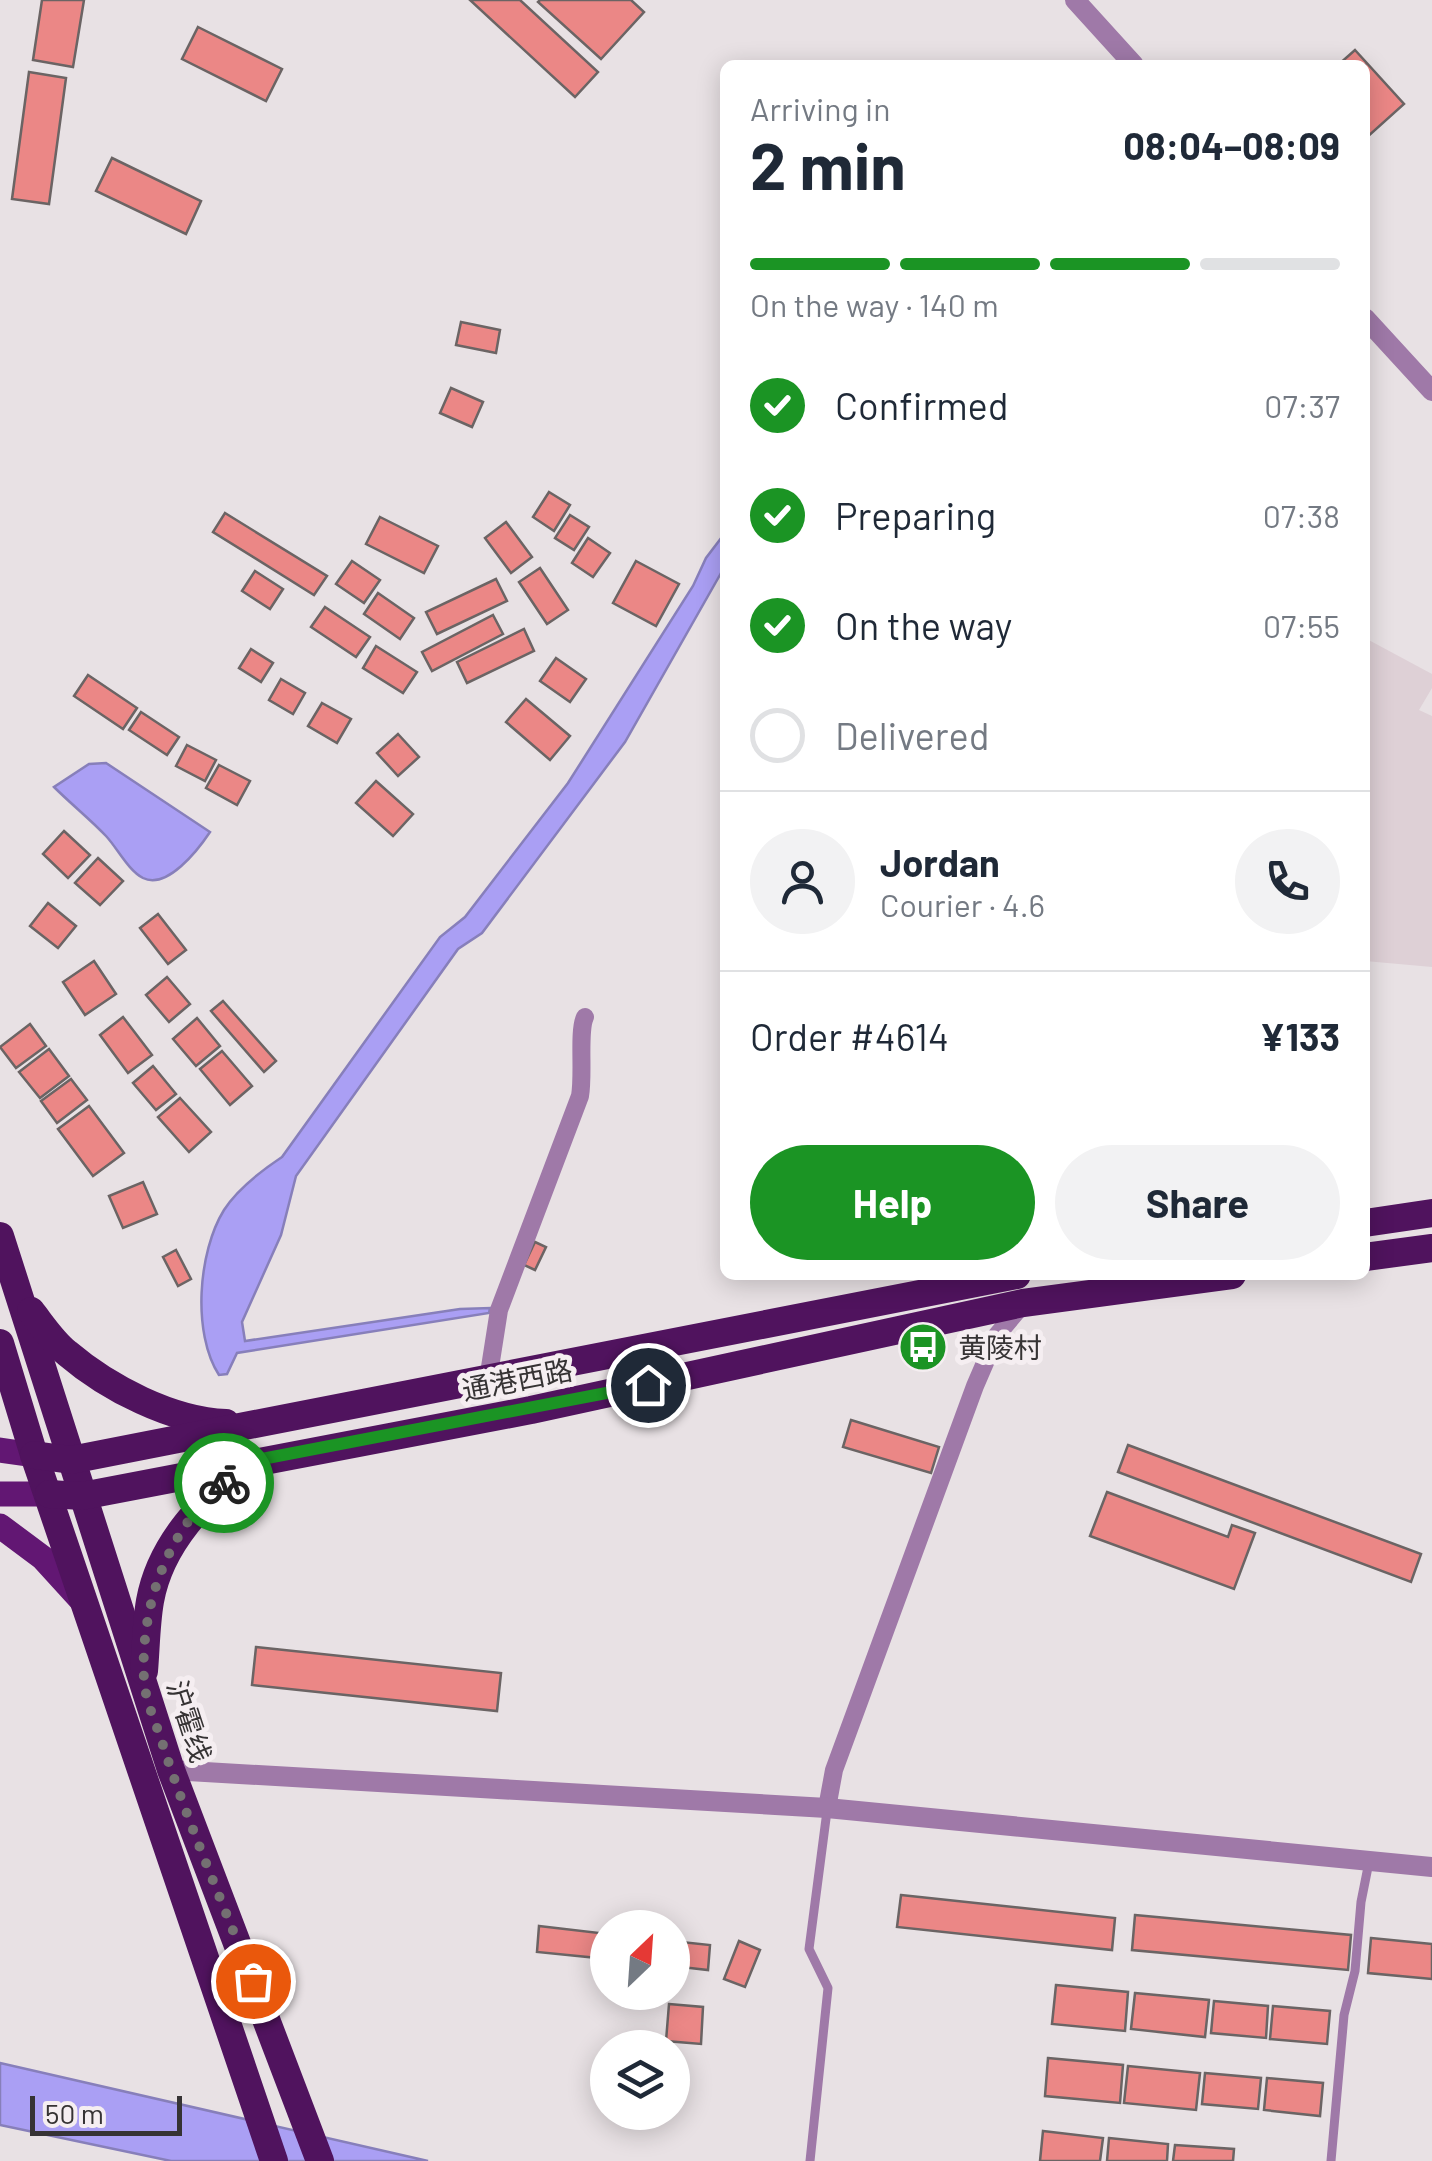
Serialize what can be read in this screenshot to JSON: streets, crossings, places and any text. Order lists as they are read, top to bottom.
{
  "streets": {
    "highway": ["通港西路", "沪霍线"]
  },
  "crossings": [
    ["通港西路", "沪霍线"]
  ],
  "places": {
    "bus stop": ["黄陵村"]
  },
  "scale_bar": "50 m",
  "north": "top right",
  "page": {
    "heading": ["2 min", "Arriving in", "08:04–08:09"],
    "panel": [
      "Jordan",
      "Courier · 4.6",
      "Order #4614",
      "¥133"
    ],
    "bar": "On the way · 140 m",
    "list": [
      ["Confirmed", "07:37"],
      ["Preparing", "07:38"],
      ["On the way", "07:55"],
      "Delivered"
    ],
    "buttons": ["Help", "Share"],
    "scale": "50 m"
  }
}
